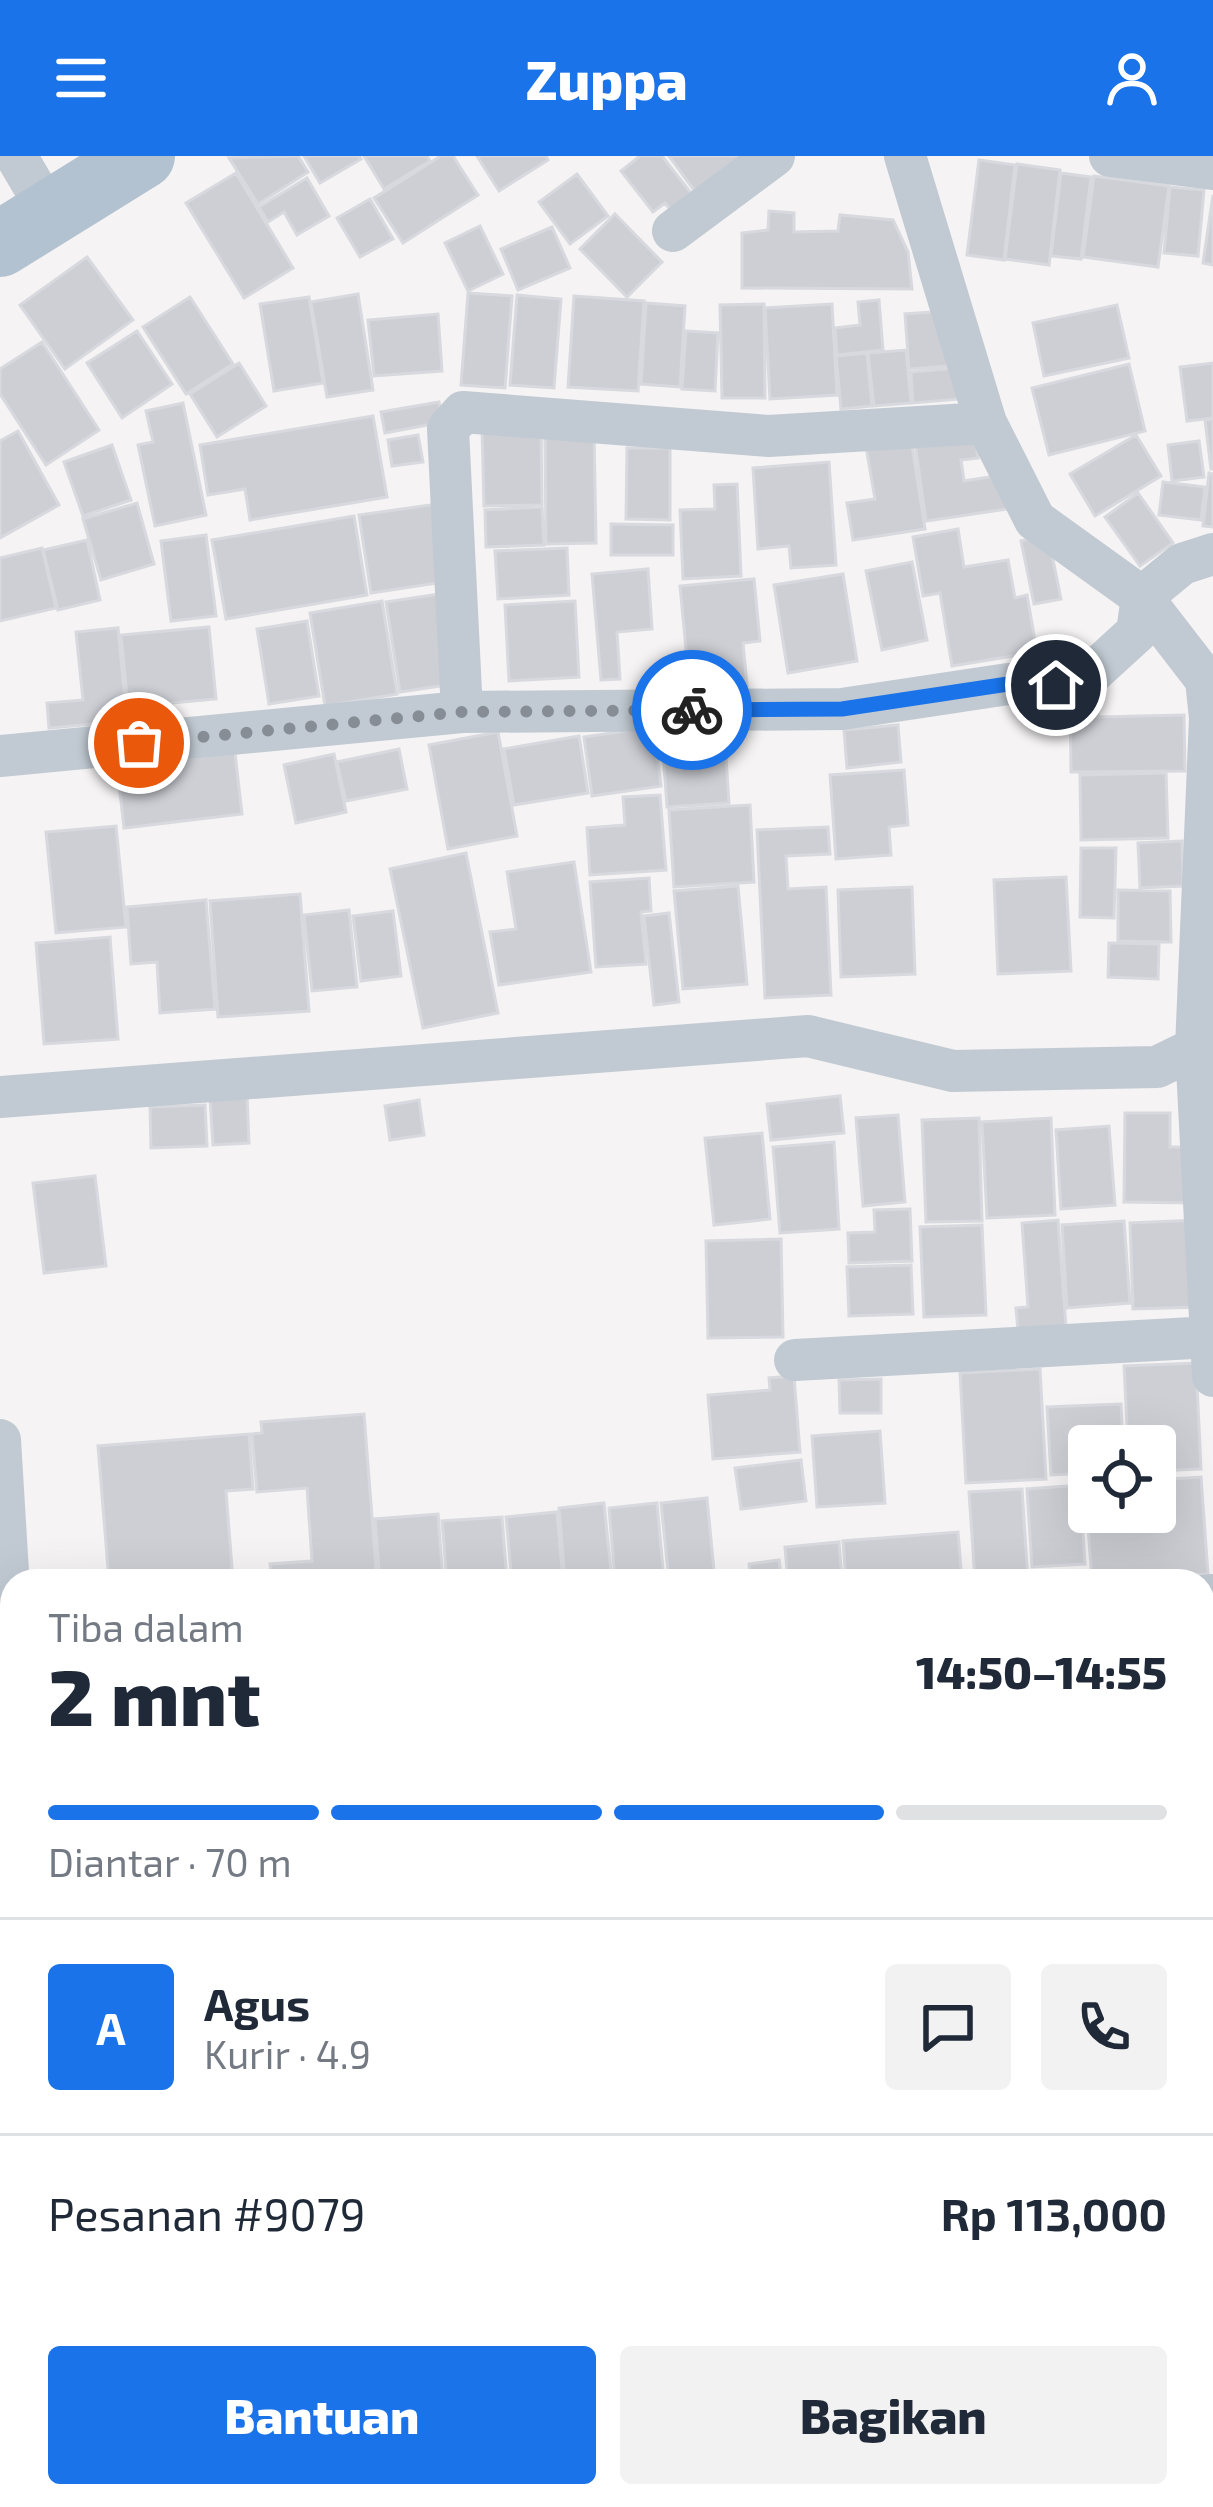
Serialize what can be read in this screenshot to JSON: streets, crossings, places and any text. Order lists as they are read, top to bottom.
{
  "page": {
    "header": "Zuppa",
    "heading": ["2 mnt", "Tiba dalam", "14:50–14:55"],
    "panel": [
      "Agus",
      "Kurir · 4.9",
      "Pesanan #9079",
      "Rp 113,000"
    ],
    "bar": "Diantar · 70 m",
    "round": "A",
    "buttons": ["Bantuan", "Bagikan"]
  }
}
